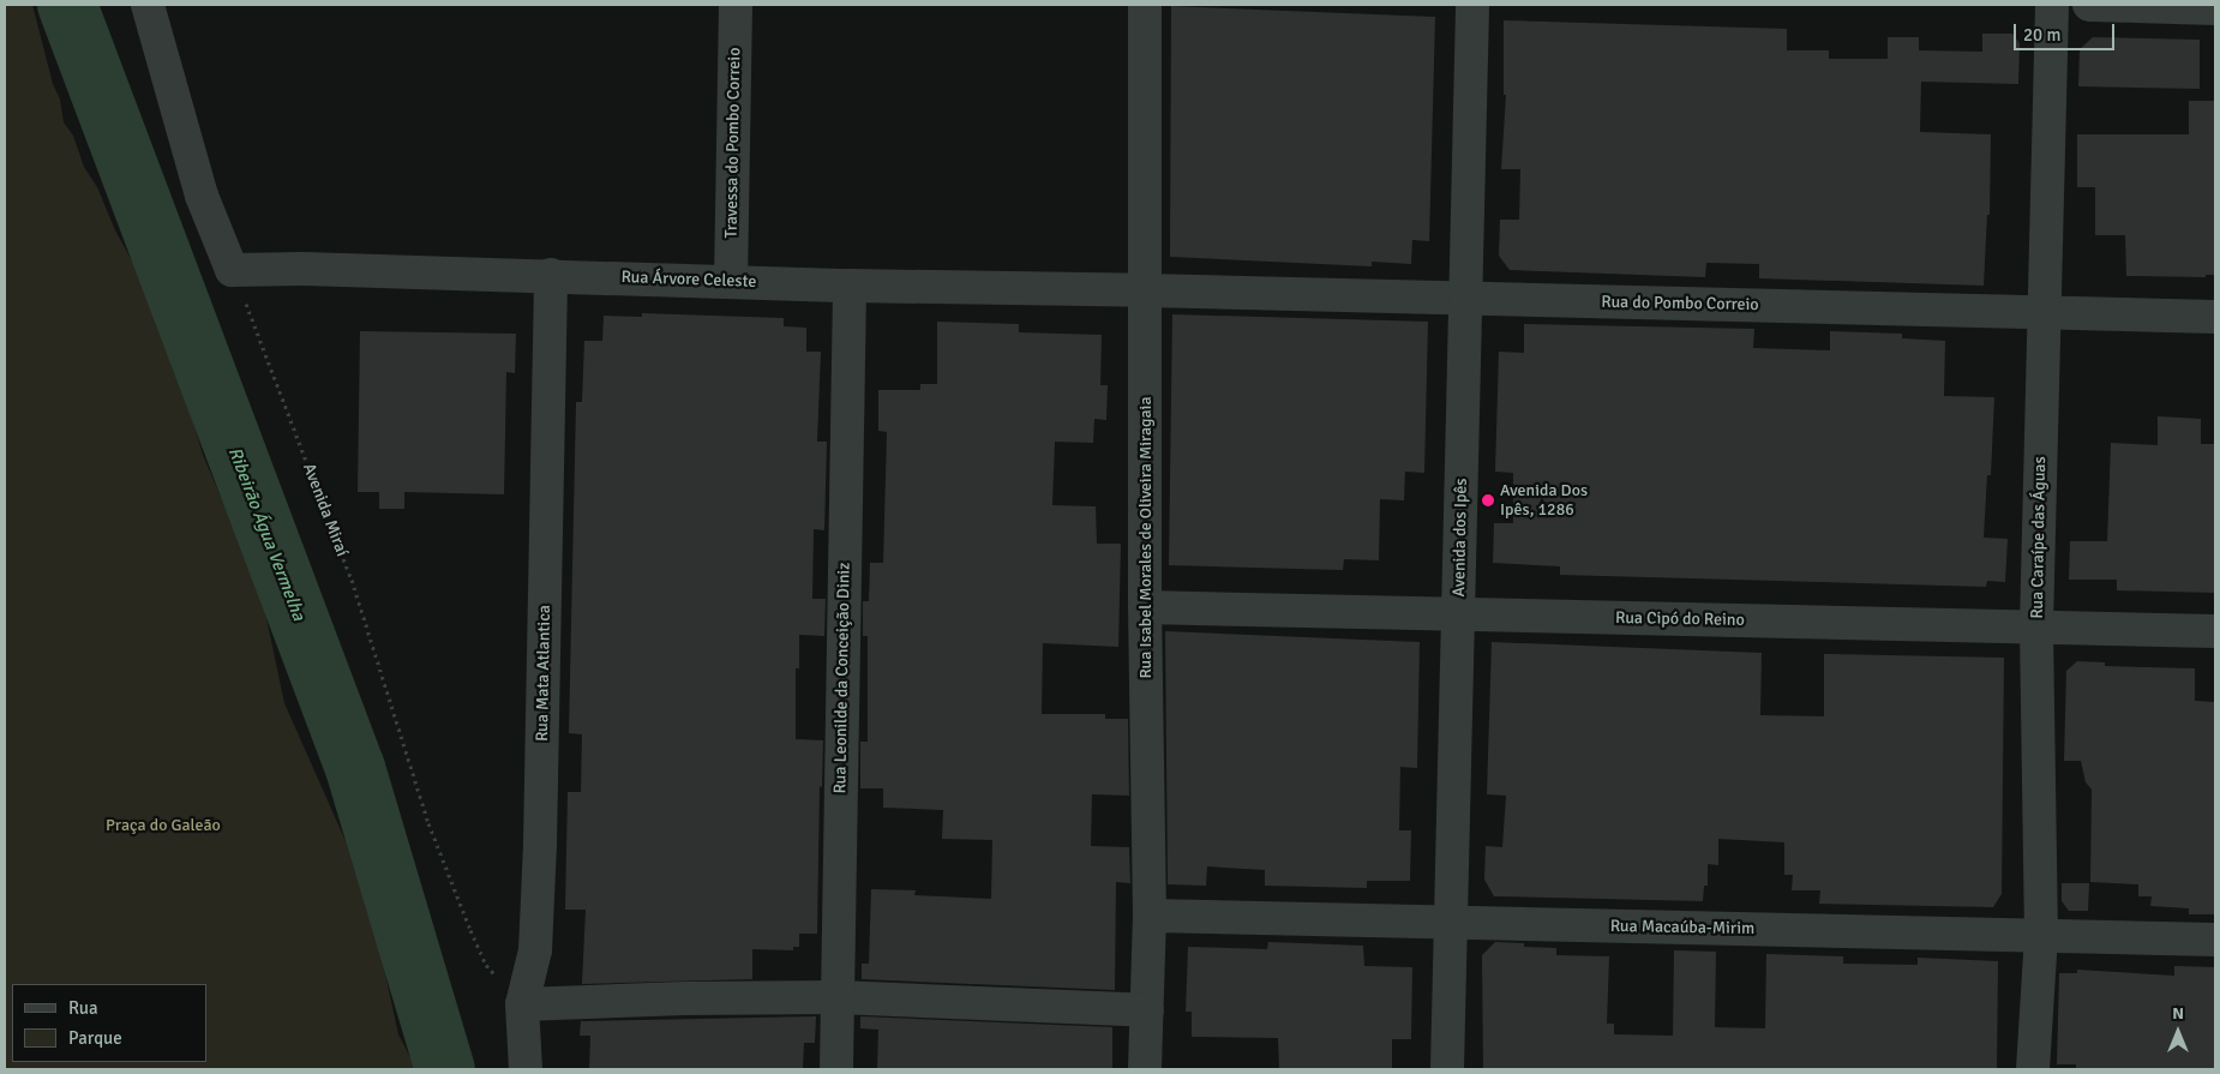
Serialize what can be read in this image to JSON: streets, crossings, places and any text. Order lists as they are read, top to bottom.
{
  "streets": {
    "street": [
      "Travessa do Pombo Correio",
      "Rua Árvore Celeste",
      "Rua do Pombo Correio",
      "Rua Isabel Morales de Oliveira Miragaia",
      "Avenida dos Ipês",
      "Rua Caraípe das Águas",
      "Rua Cipó do Reino",
      "Rua Mata Atlantica",
      "Rua Leonilde da Conceição Diniz",
      "Rua Macaúba-Mirim"
    ],
    "path": ["Avenida Miraí"]
  },
  "crossings": [
    ["Travessa do Pombo Correio", "Rua Árvore Celeste"],
    ["Rua Árvore Celeste", "Rua do Pombo Correio"],
    ["Rua Árvore Celeste", "Avenida Miraí"],
    ["Rua Árvore Celeste", "Rua Isabel Morales de Oliveira Miragaia"],
    ["Rua Árvore Celeste", "Rua Mata Atlantica"],
    ["Rua Árvore Celeste", "Rua Leonilde da Conceição Diniz"],
    ["Rua do Pombo Correio", "Rua Isabel Morales de Oliveira Miragaia"],
    ["Rua do Pombo Correio", "Avenida dos Ipês"],
    ["Rua do Pombo Correio", "Rua Caraípe das Águas"],
    ["Avenida Miraí", "Rua Mata Atlantica"],
    ["Rua Isabel Morales de Oliveira Miragaia", "Rua Cipó do Reino"],
    ["Rua Isabel Morales de Oliveira Miragaia", "Rua Macaúba-Mirim"],
    ["Avenida dos Ipês", "Rua Cipó do Reino"],
    ["Avenida dos Ipês", "Rua Macaúba-Mirim"],
    ["Rua Caraípe das Águas", "Rua Cipó do Reino"],
    ["Rua Caraípe das Águas", "Rua Macaúba-Mirim"]
  ],
  "water": ["Ribeirão Água Vermelha"],
  "parks": ["Praça do Galeão"],
  "places": ["Avenida Dos Ipês, 1286"],
  "legend": ["Rua", "Parque"],
  "scale_bar": "20 m",
  "north": "top"
}
